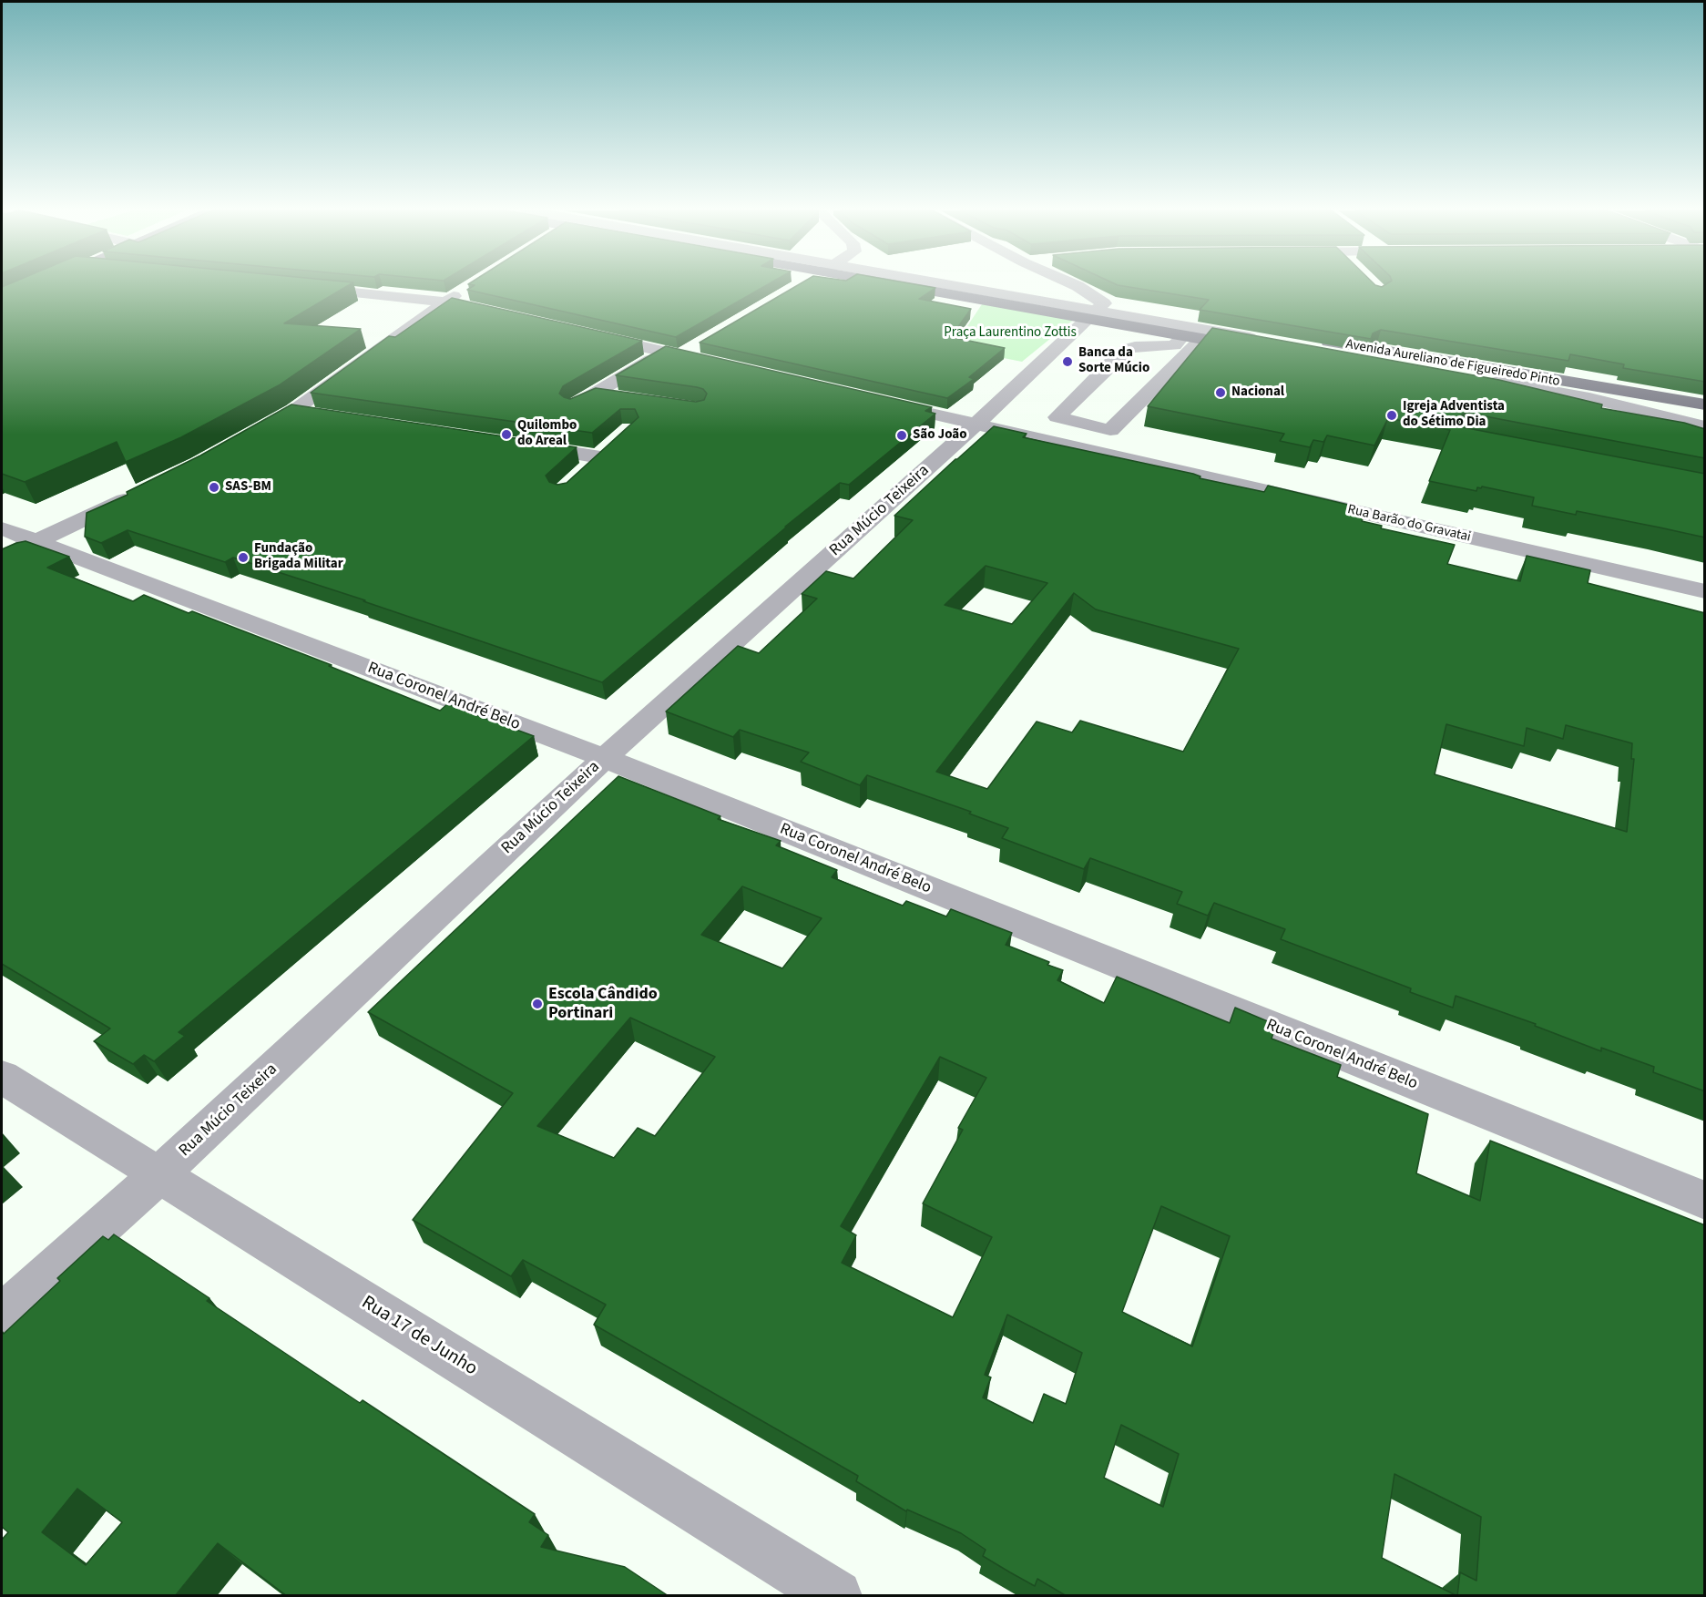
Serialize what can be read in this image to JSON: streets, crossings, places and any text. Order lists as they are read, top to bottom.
{
  "streets": {
    "main road": ["Avenida Aureliano de Figueiredo Pinto"],
    "street": [
      "Rua Múcio Teixeira",
      "Rua Barão do Gravatai",
      "Rua Coronel André Belo",
      "Rua 17 de Junho"
    ]
  },
  "crossings": [
    ["Rua Múcio Teixeira", "Rua Barão do Gravatai"],
    ["Rua Múcio Teixeira", "Rua Coronel André Belo"],
    ["Rua Múcio Teixeira", "Rua 17 de Junho"]
  ],
  "parks": ["Praça Laurentino Zottis"],
  "places": [
    "Banca da Sorte Múcio",
    "Nacional",
    "Igreja Adventista do Sétimo Dia",
    "Quilombo do Areal",
    "São João",
    "SAS-BM",
    "Fundação Brigada Militar",
    "Escola Cândido Portinari"
  ]
}
